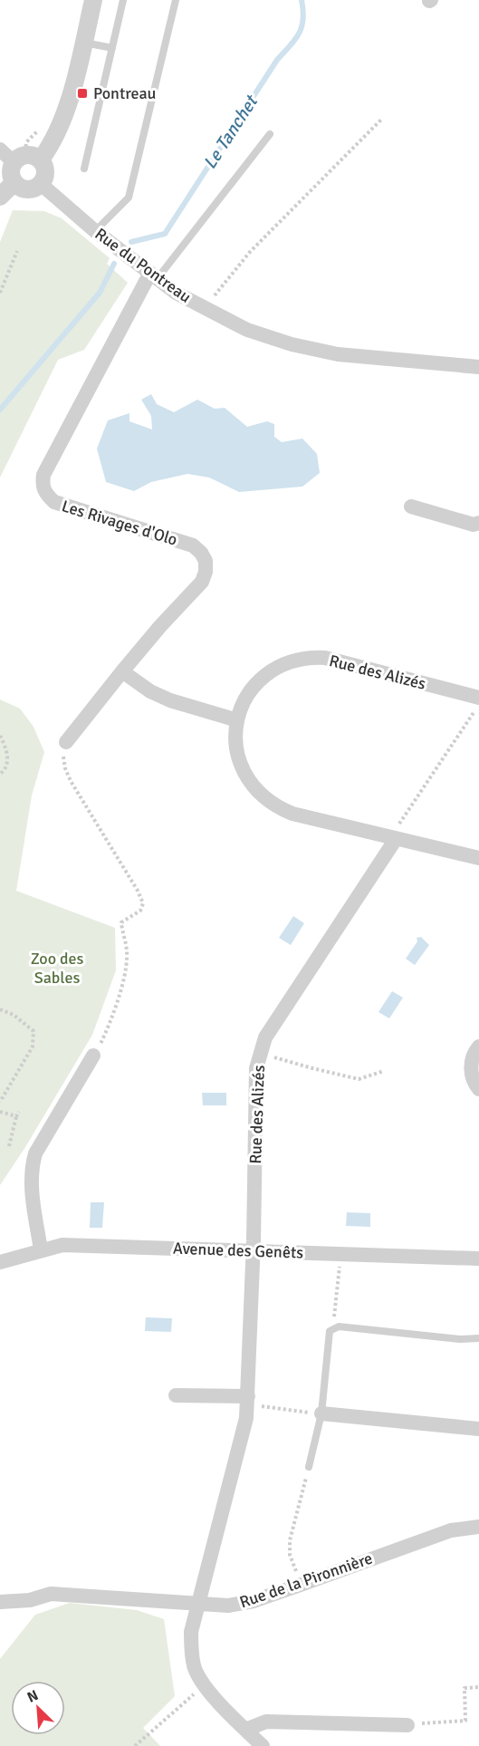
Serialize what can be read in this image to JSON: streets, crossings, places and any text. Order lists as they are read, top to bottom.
{
  "streets": {
    "street": [
      "Rue du Pontreau",
      "Les Rivages d'Olo",
      "Rue des Alizés",
      "Avenue des Genêts",
      "Rue de la Pironnière"
    ]
  },
  "crossings": [
    ["Rue du Pontreau", "Les Rivages d'Olo"],
    ["Rue des Alizés", "Avenue des Genêts"],
    ["Rue des Alizés", "Rue de la Pironnière"]
  ],
  "water": ["Le Tanchet"],
  "parks": ["Zoo des Sables"],
  "places": {
    "transit": ["Pontreau"]
  },
  "north": "top left"
}
